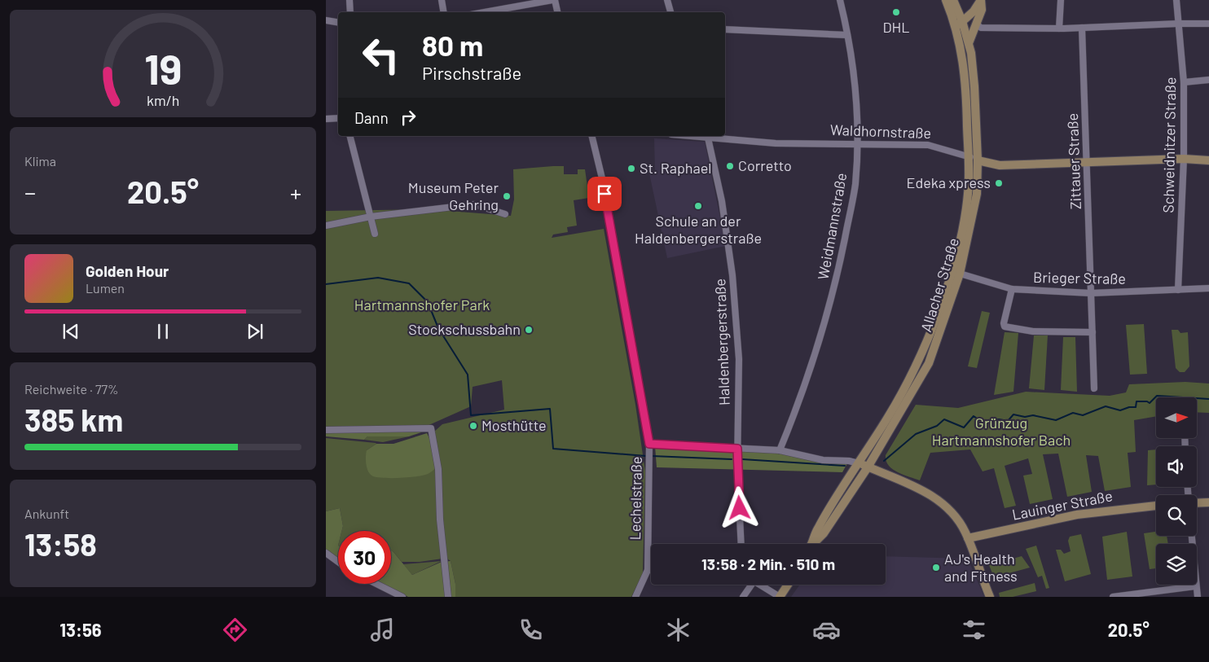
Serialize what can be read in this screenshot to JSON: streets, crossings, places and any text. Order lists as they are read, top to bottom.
{
  "streets": {
    "main road": ["Waldhornstraße", "Allacher Straße", "Lauinger Straße"],
    "street": [
      "Schweidnitzer Straße",
      "Zittauer Straße",
      "Weidmannstraße",
      "Brieger Straße",
      "Haldenbergerstraße",
      "Lechelstraße"
    ]
  },
  "crossings": [
    ["Waldhornstraße", "Schweidnitzer Straße"],
    ["Waldhornstraße", "Zittauer Straße"],
    ["Waldhornstraße", "Weidmannstraße"],
    ["Waldhornstraße", "Allacher Straße"],
    ["Waldhornstraße", "Haldenbergerstraße"],
    ["Schweidnitzer Straße", "Brieger Straße"],
    ["Zittauer Straße", "Brieger Straße"],
    ["Brieger Straße", "Allacher Straße"]
  ],
  "parks": ["Hartmannshofer Park", "Grünzug Hartmannshofer Bach"],
  "places": [
    "DHL",
    "Corretto",
    "St. Raphael",
    "Edeka xpress",
    "Museum Peter Gehring",
    "Schule an der Haldenbergerstraße",
    "Stockschussbahn",
    "Mosthütte",
    "AJ's Health and Fitness"
  ],
  "north": "right",
  "page": {
    "turn": ["80 m", "Pirschstraße"],
    "then": "Dann",
    "tile": [
      "Klima",
      ["Reichweite · 77%", "385 km"],
      ["Ankunft", "13:58"]
    ],
    "heat": ["−", "20.5°", "+"],
    "song": ["Golden Hour", "Lumen"],
    "limit": "30",
    "trip": "13:58 · 2 Min. · 510 m",
    "tabs": ["13:56", "20.5°"],
    "gauge": ["19", "km/h"]
  }
}
